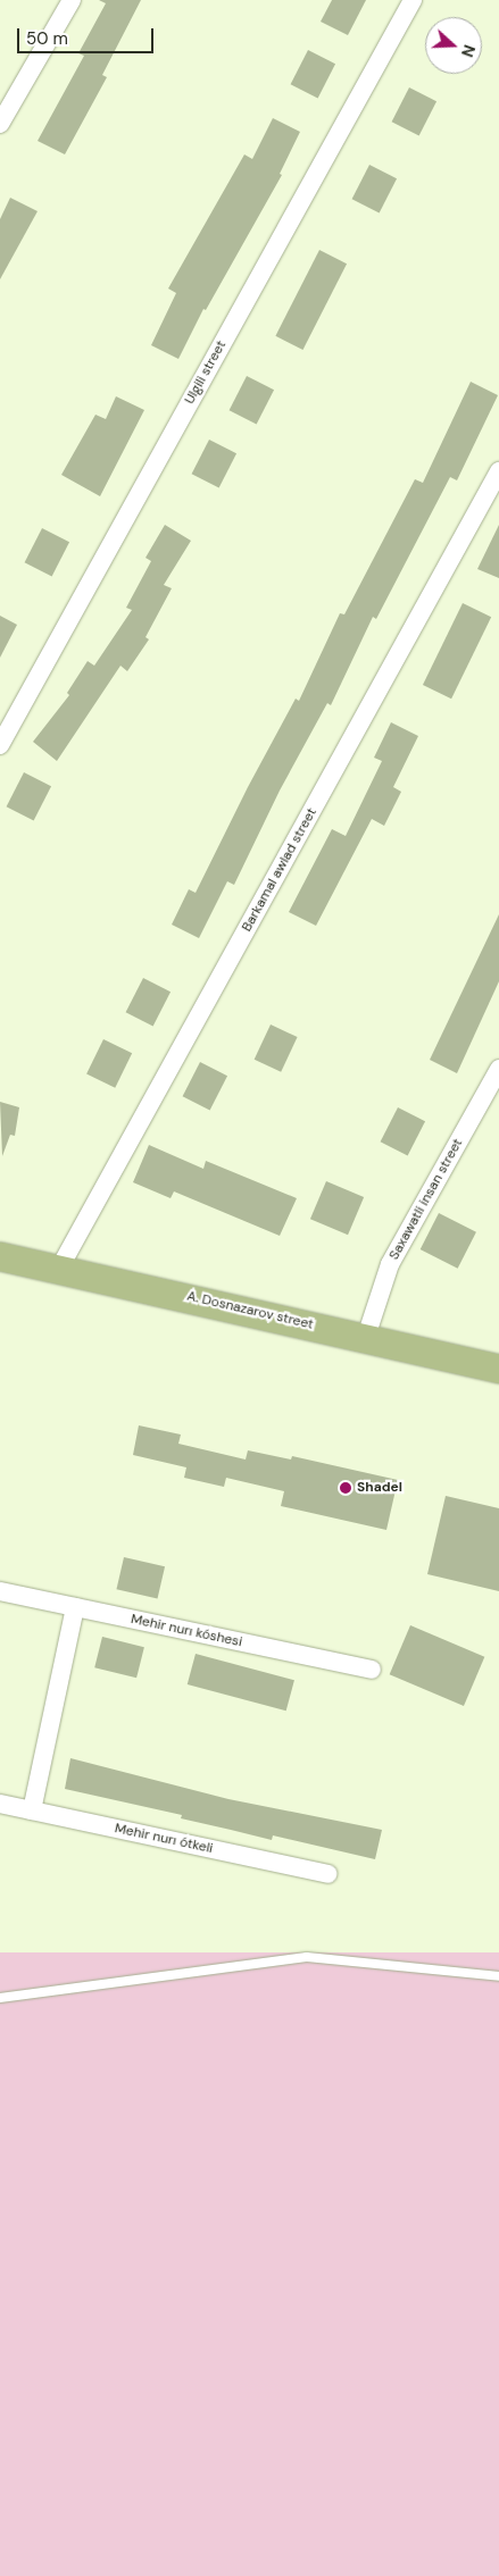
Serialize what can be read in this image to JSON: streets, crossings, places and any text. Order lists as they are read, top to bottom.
{
  "streets": {
    "main road": ["A. Dosnazarov street"],
    "street": [
      "Ulgili street",
      "Barkamal awlad street",
      "Saxawatli insan street",
      "Mehir nurı kóshesi",
      "Mehir nurı ótkeli"
    ]
  },
  "crossings": [
    ["Barkamal awlad street", "A. Dosnazarov street"],
    ["Saxawatli insan street", "A. Dosnazarov street"]
  ],
  "places": ["Shadel"],
  "scale_bar": "50 m",
  "north": "right"
}
